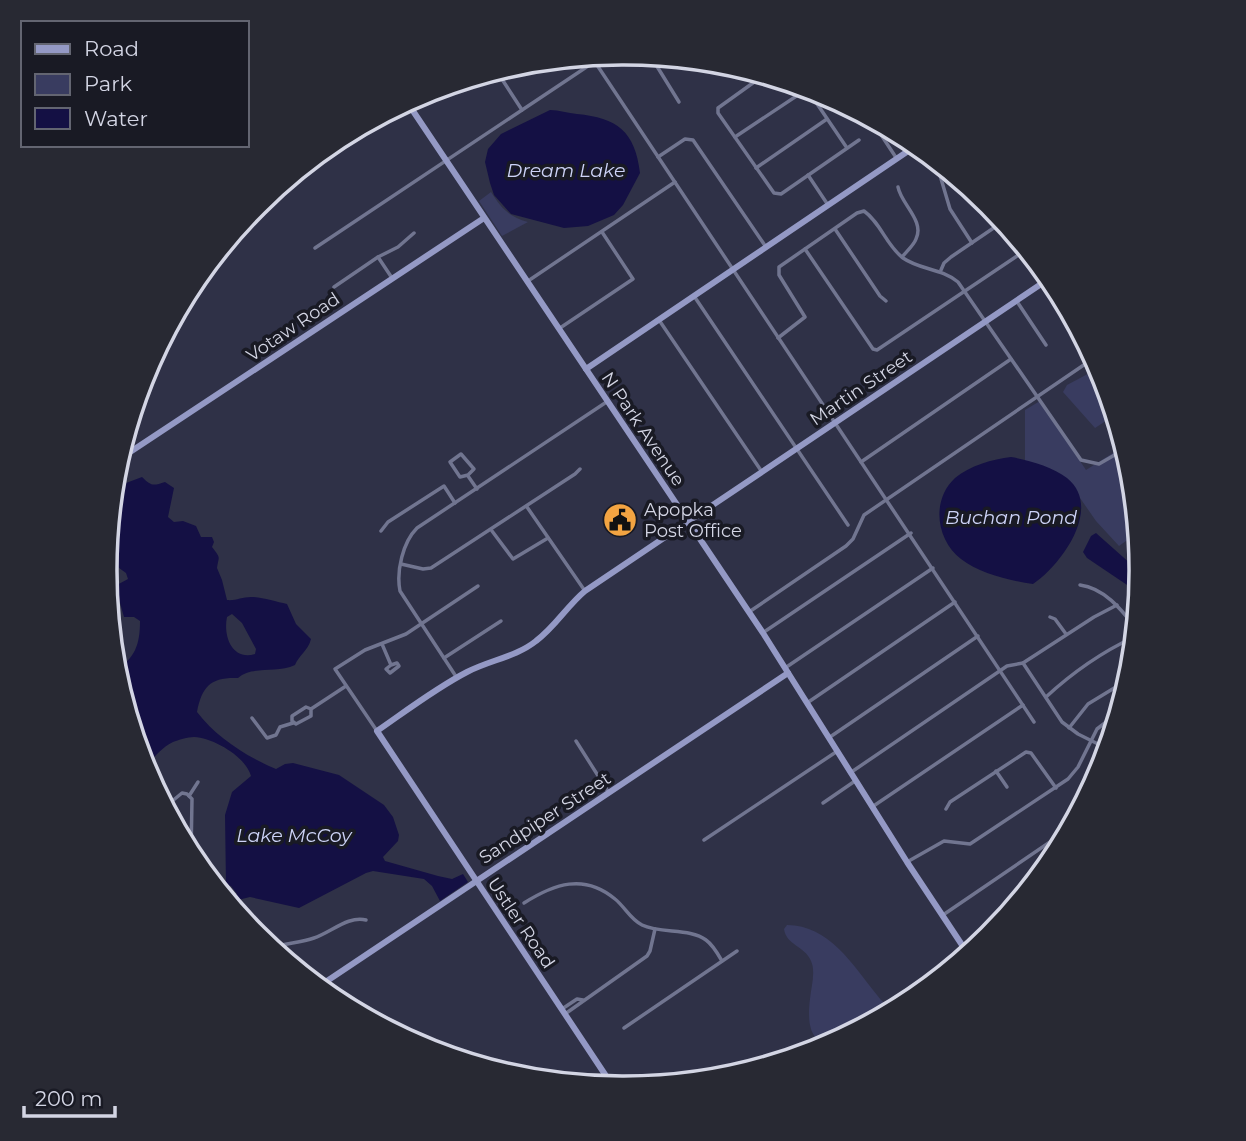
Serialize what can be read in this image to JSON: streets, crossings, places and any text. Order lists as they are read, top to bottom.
{
  "streets": {
    "street": [
      "Votaw Road",
      "Martin Street",
      "N Park Avenue",
      "Sandpiper Street",
      "Ustler Road"
    ]
  },
  "crossings": [
    ["Votaw Road", "N Park Avenue"],
    ["Martin Street", "N Park Avenue"],
    ["Martin Street", "Ustler Road"],
    ["N Park Avenue", "Sandpiper Street"],
    ["Sandpiper Street", "Ustler Road"]
  ],
  "water": ["Dream Lake", "Buchan Pond", "Lake McCoy"],
  "places": {
    "public building": ["Apopka Post Office"]
  },
  "legend": ["Road", "Park", "Water"],
  "scale_bar": "200 m"
}
